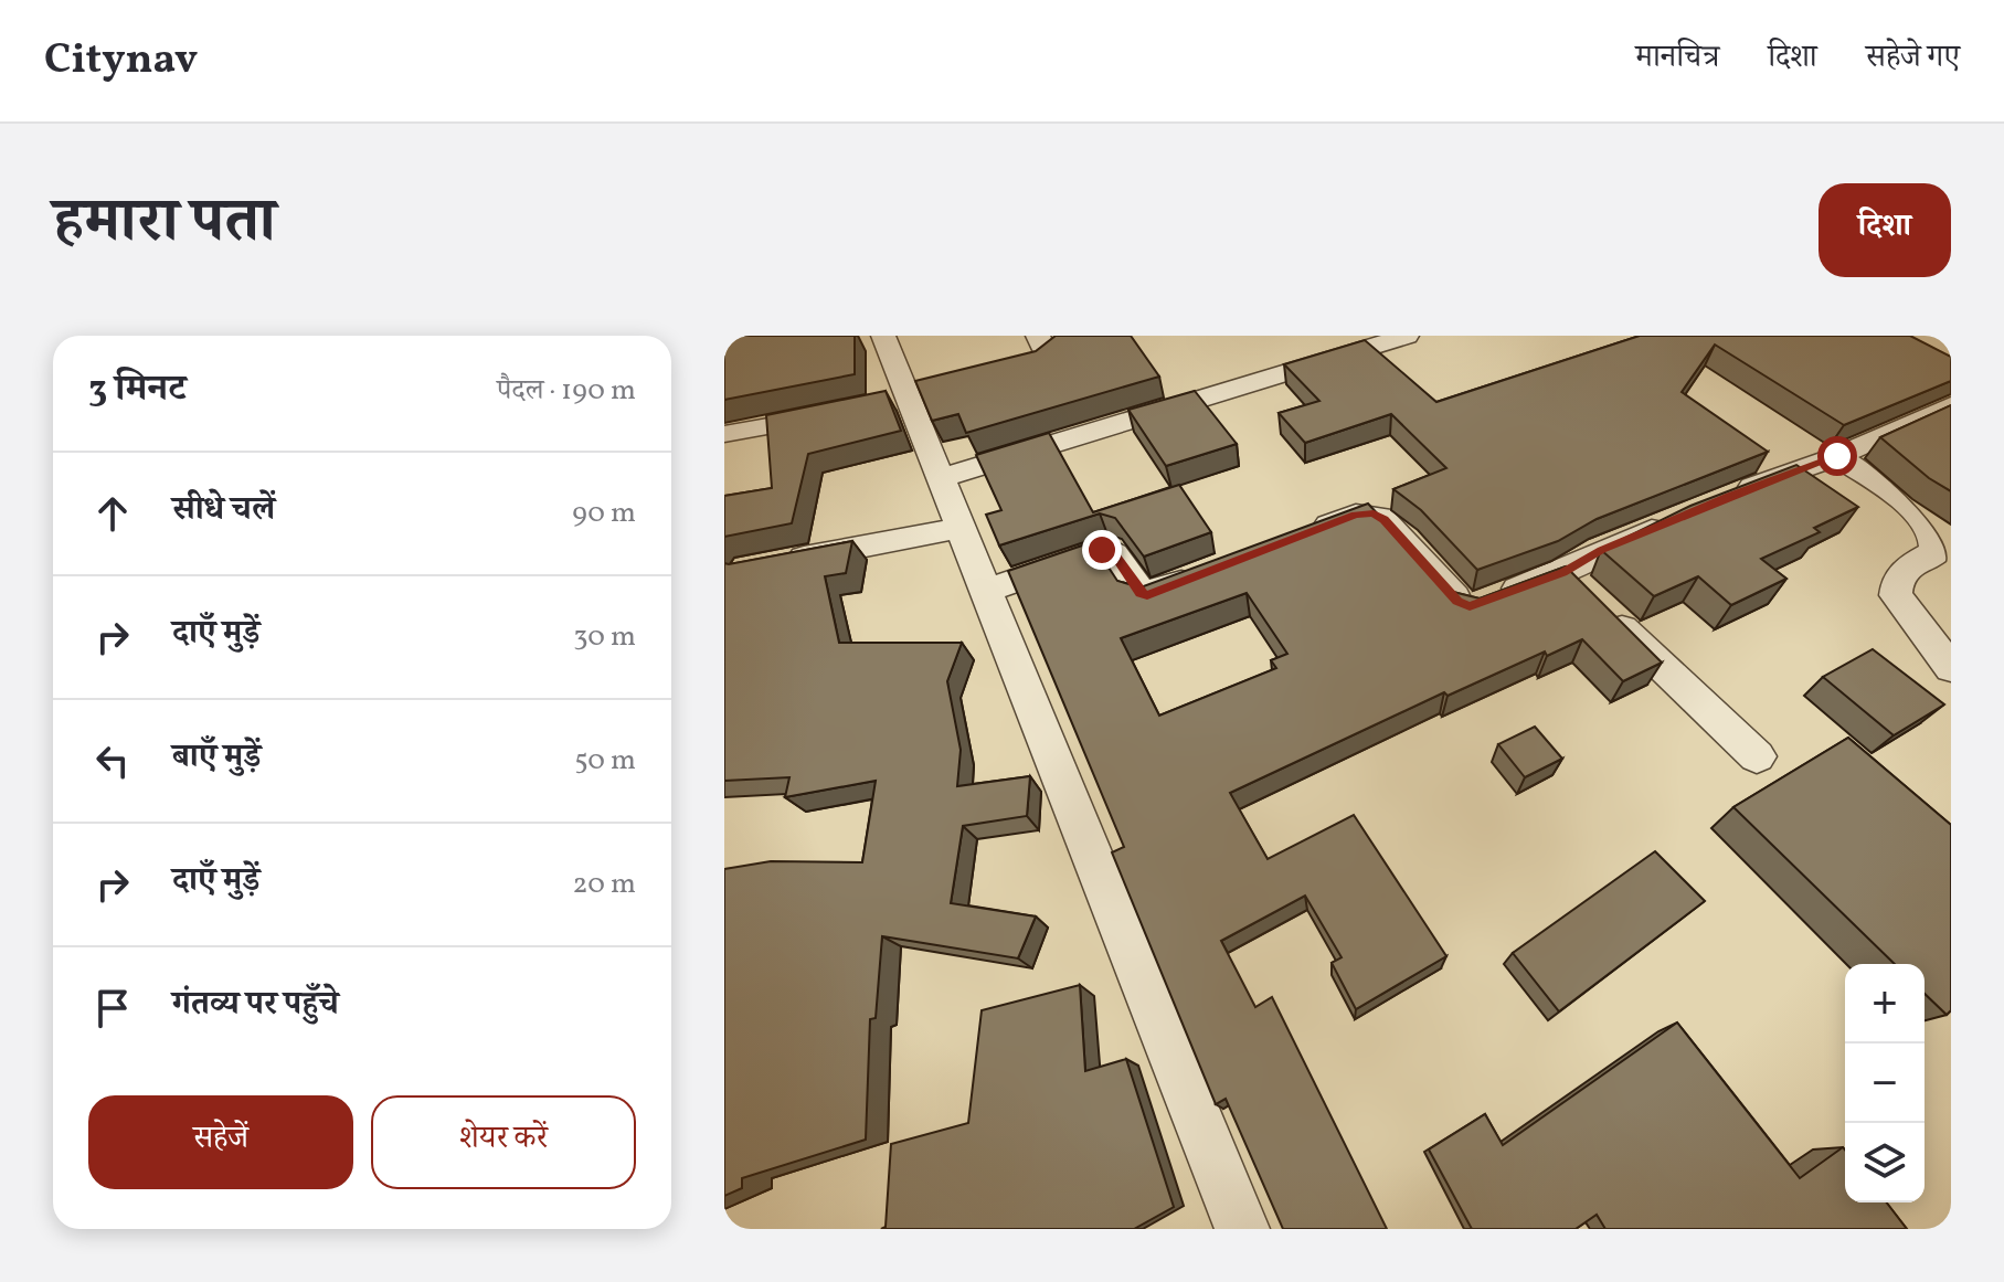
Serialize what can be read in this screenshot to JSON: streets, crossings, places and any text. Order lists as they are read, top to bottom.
{
  "page": {
    "header": "Citynav",
    "nav": ["मानचित्र", "दिशा", "सहेजे गए"],
    "title": "हमारा पता",
    "buttons": [
      "दिशा",
      ["सहेजें", "शेयर करें"]
    ],
    "heading": ["3 मिनट", "पैदल · 190 m"],
    "list": [
      ["सीधे चलें", "90 m"],
      ["दाएँ मुड़ें", "30 m"],
      ["बाएँ मुड़ें", "50 m"],
      ["दाएँ मुड़ें", "20 m"],
      "गंतव्य पर पहुँचे"
    ],
    "map_buttons": ["+", "−"]
  }
}
